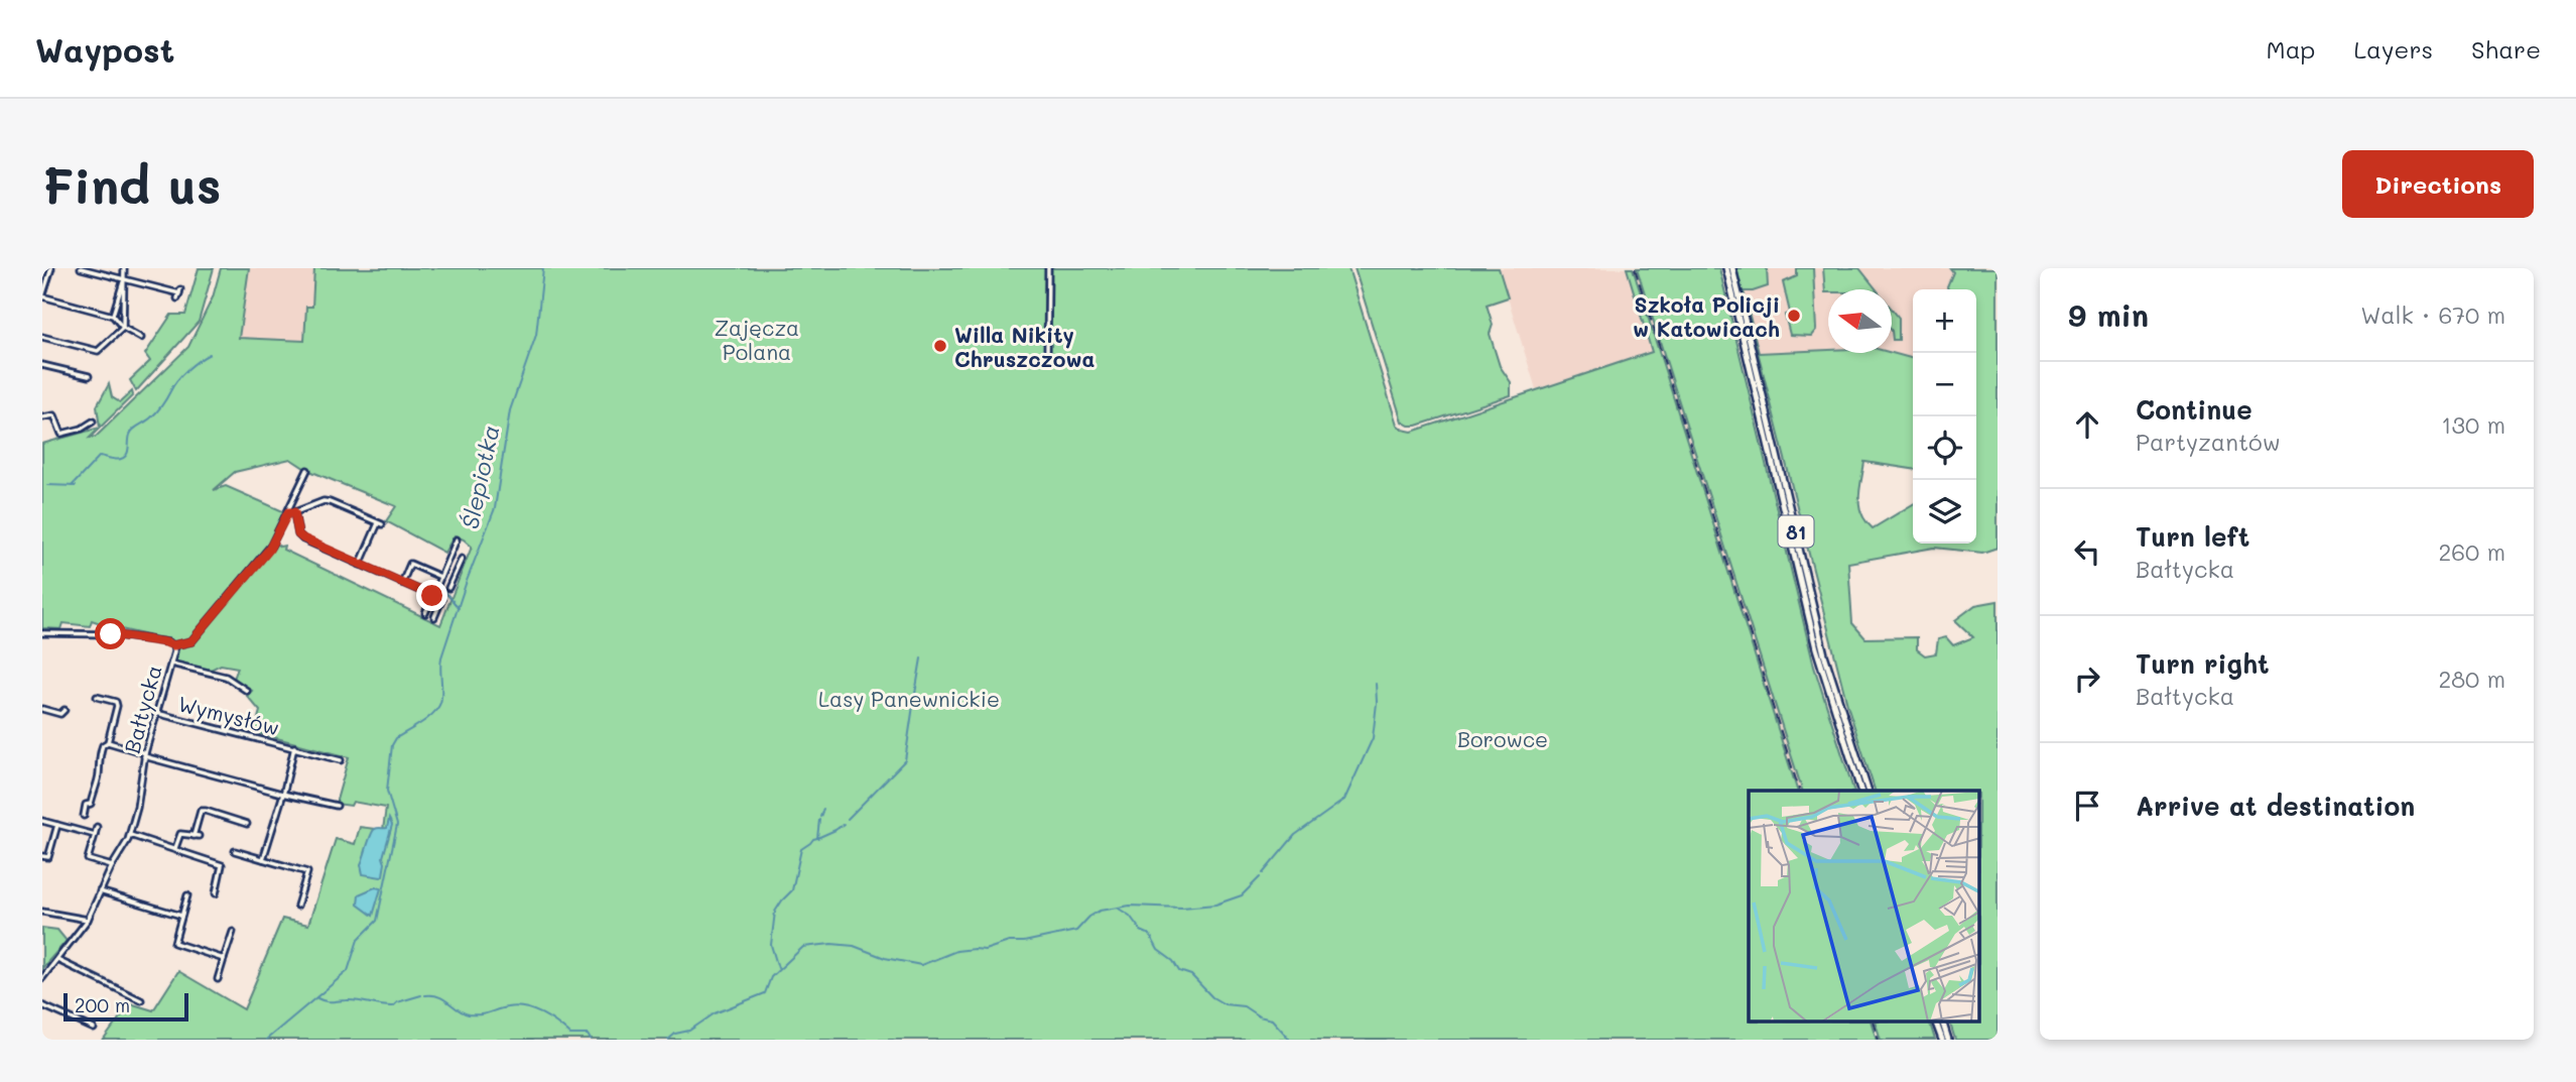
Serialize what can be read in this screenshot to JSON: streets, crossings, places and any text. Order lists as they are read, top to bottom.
{
  "streets": {
    "main road": ["81"],
    "street": ["Bałtycka", "Wymysłów"]
  },
  "crossings": [
    ["Bałtycka", "Wymysłów"]
  ],
  "water": ["Ślepiotka"],
  "parks": ["Zajęcza Polana", "Lasy Panewnickie", "Borowce"],
  "places": ["Szkoła Policji w Katowicach", "Willa Nikity Chruszczowa"],
  "scale_bar": "200 m",
  "north": "left",
  "page": {
    "header": "Waypost",
    "nav": ["Map", "Layers", "Share"],
    "buttons": "Directions",
    "title": "Find us",
    "heading": ["9 min", "Walk · 670 m"],
    "map_buttons": ["+", "−"],
    "list": [
      ["Continue", "Partyzantów", "130 m"],
      ["Turn left", "Bałtycka", "260 m"],
      ["Turn right", "Bałtycka", "280 m"],
      "Arrive at destination"
    ],
    "scale": "200 m"
  }
}
